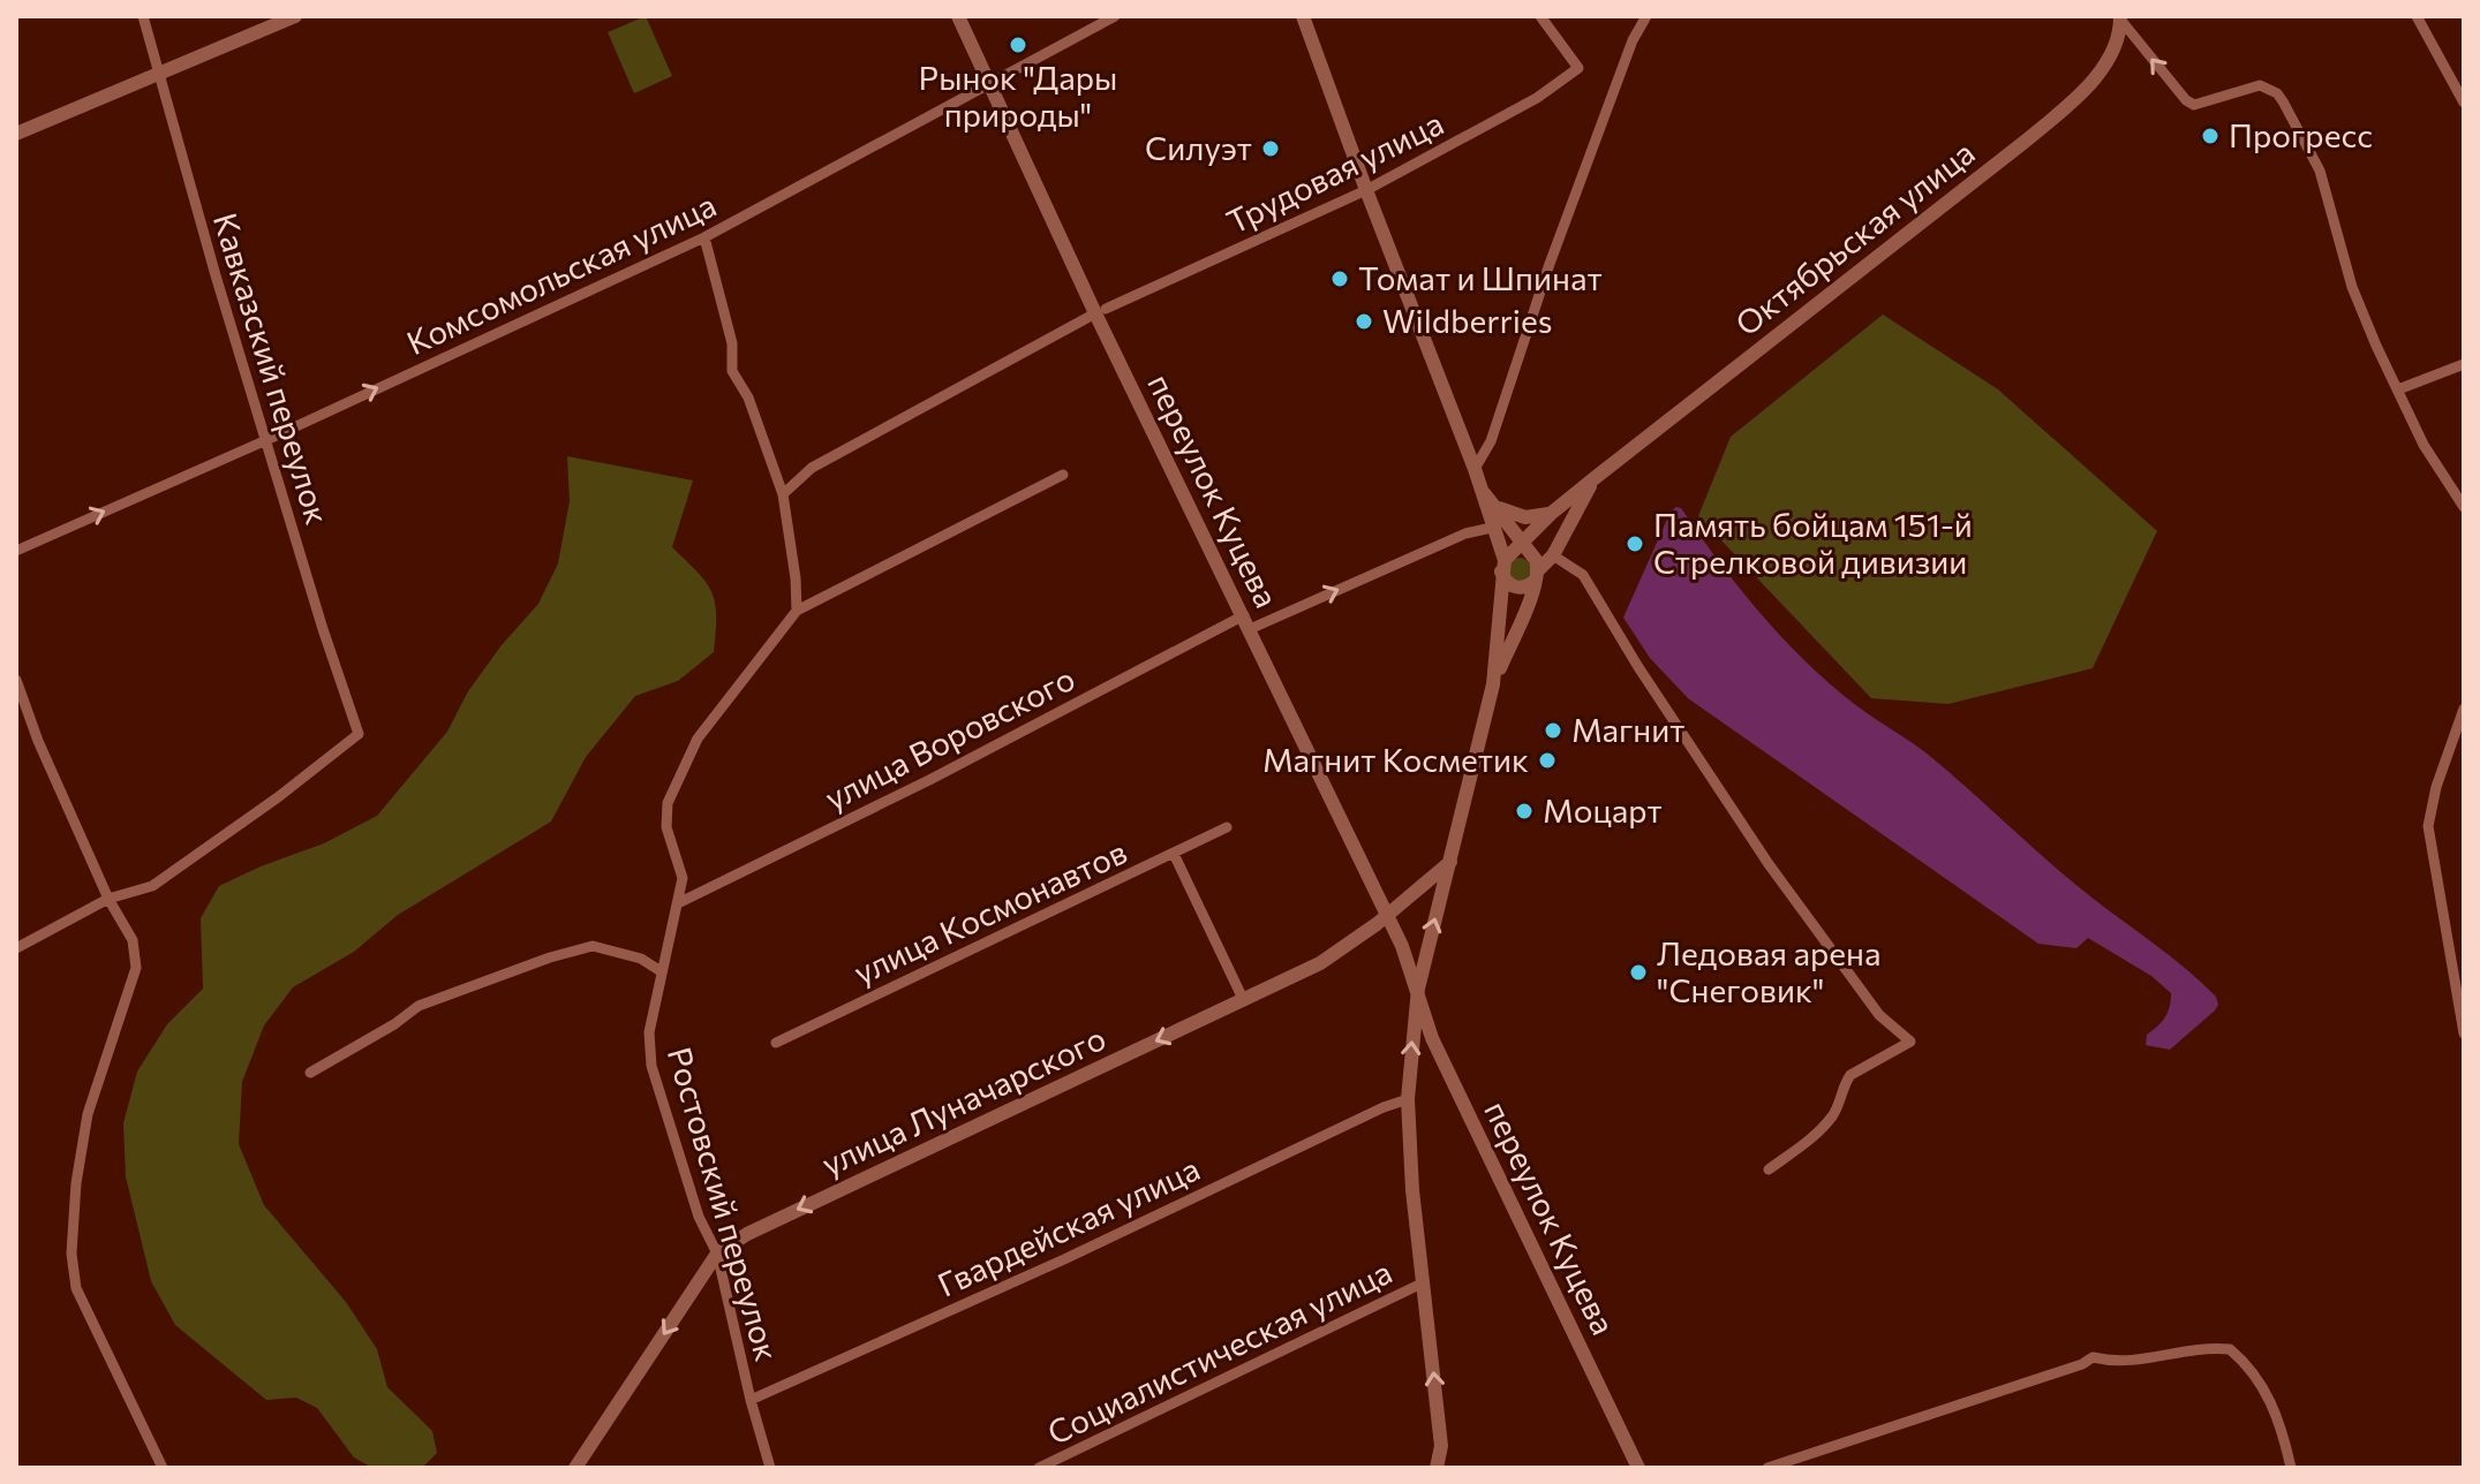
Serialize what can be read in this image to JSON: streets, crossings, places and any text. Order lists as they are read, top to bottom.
{
  "streets": {
    "street": [
      "Трудовая улица",
      "Октябрьская улица",
      "Комсомольская улица",
      "Кавказский переулок",
      "переулок Куцева",
      "улица Воровского",
      "улица Космонавтов",
      "улица Луначарского",
      "Ростовский переулок",
      "Гвардейская улица",
      "Социалистическая улица"
    ]
  },
  "crossings": [
    ["Трудовая улица", "переулок Куцева"],
    ["Комсомольская улица", "Кавказский переулок"],
    ["Комсомольская улица", "переулок Куцева"],
    ["переулок Куцева", "улица Воровского"],
    ["переулок Куцева", "улица Луначарского"],
    ["переулок Куцева", "Гвардейская улица"],
    ["переулок Куцева", "Социалистическая улица"],
    ["улица Воровского", "Ростовский переулок"],
    ["улица Луначарского", "Ростовский переулок"],
    ["Ростовский переулок", "Гвардейская улица"]
  ],
  "one_way": ["Комсомольская улица", "улица Луначарского"],
  "places": [
    "Рынок \"Дары природы\"",
    "Прогресс",
    "Силуэт",
    "Томат и Шпинат",
    "Wildberries",
    "Память бойцам 151-й Стрелковой дивизии",
    "Магнит",
    "Магнит Косметик",
    "Моцарт",
    "Ледовая арена \"Снеговик\""
  ]
}
